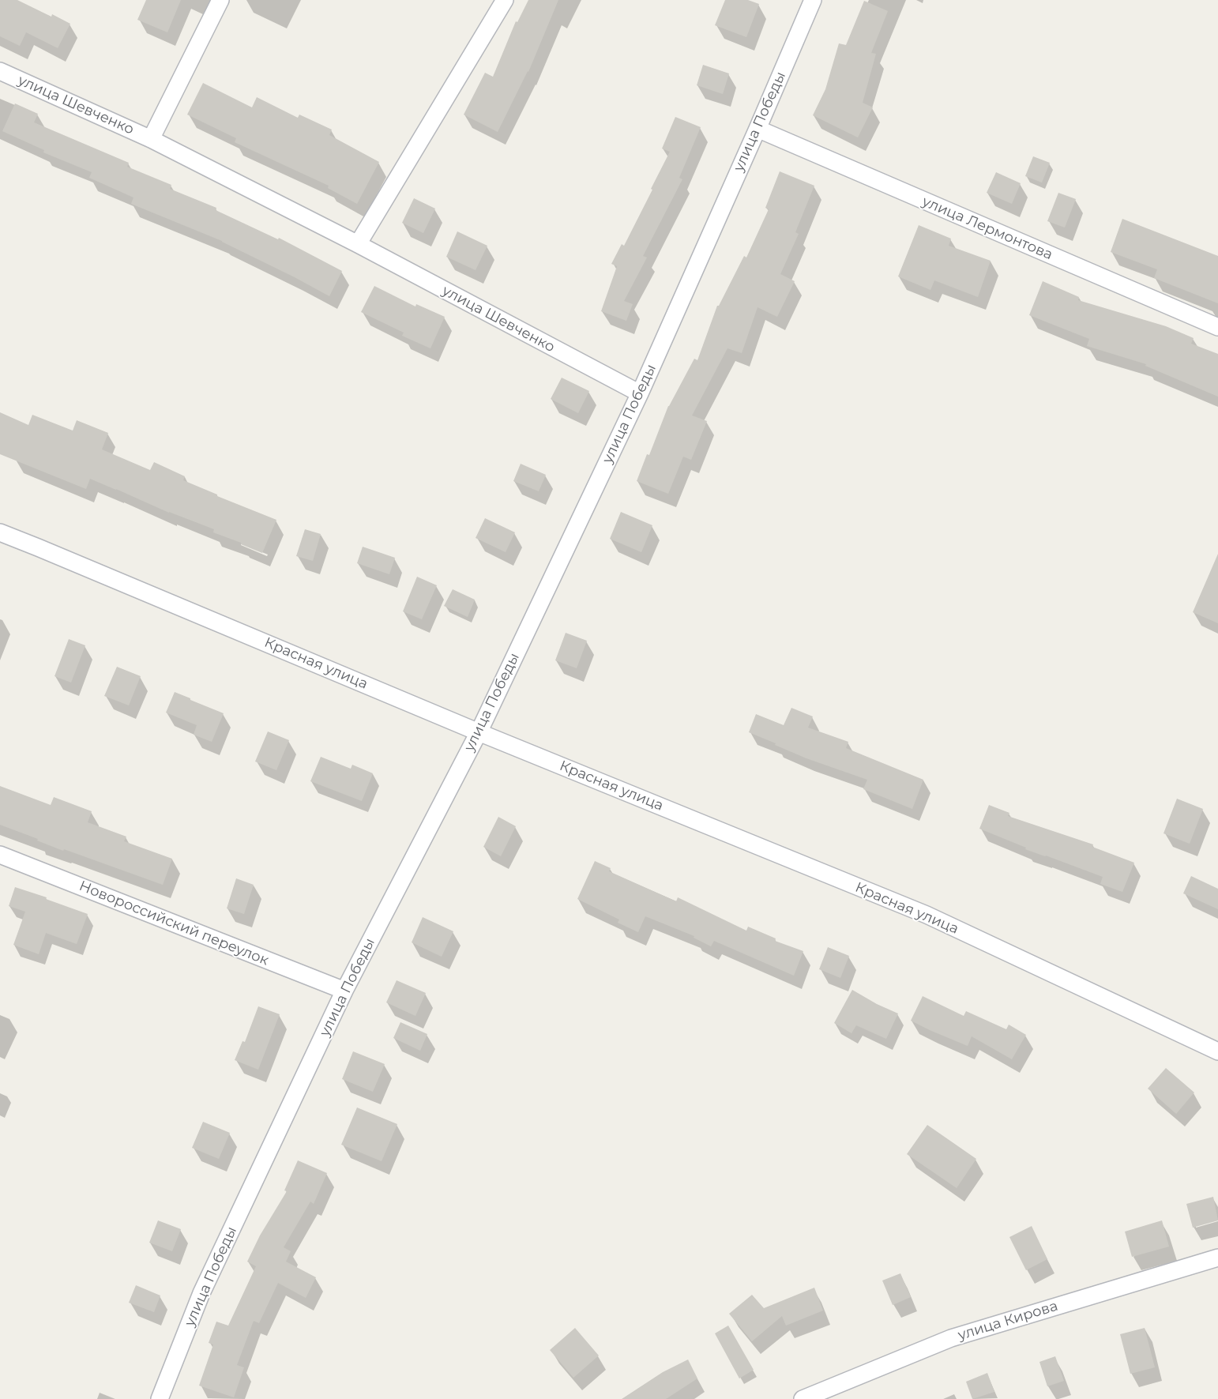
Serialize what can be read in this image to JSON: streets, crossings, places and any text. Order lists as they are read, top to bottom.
{
  "streets": {
    "street": [
      "улица Шевченко",
      "улица Победы",
      "улица Лермонтова",
      "Красная улица",
      "Новороссийский переулок",
      "улица Кирова"
    ]
  },
  "crossings": [
    ["улица Шевченко", "улица Победы"],
    ["улица Победы", "улица Лермонтова"],
    ["улица Победы", "Красная улица"],
    ["улица Победы", "Новороссийский переулок"]
  ]
}
